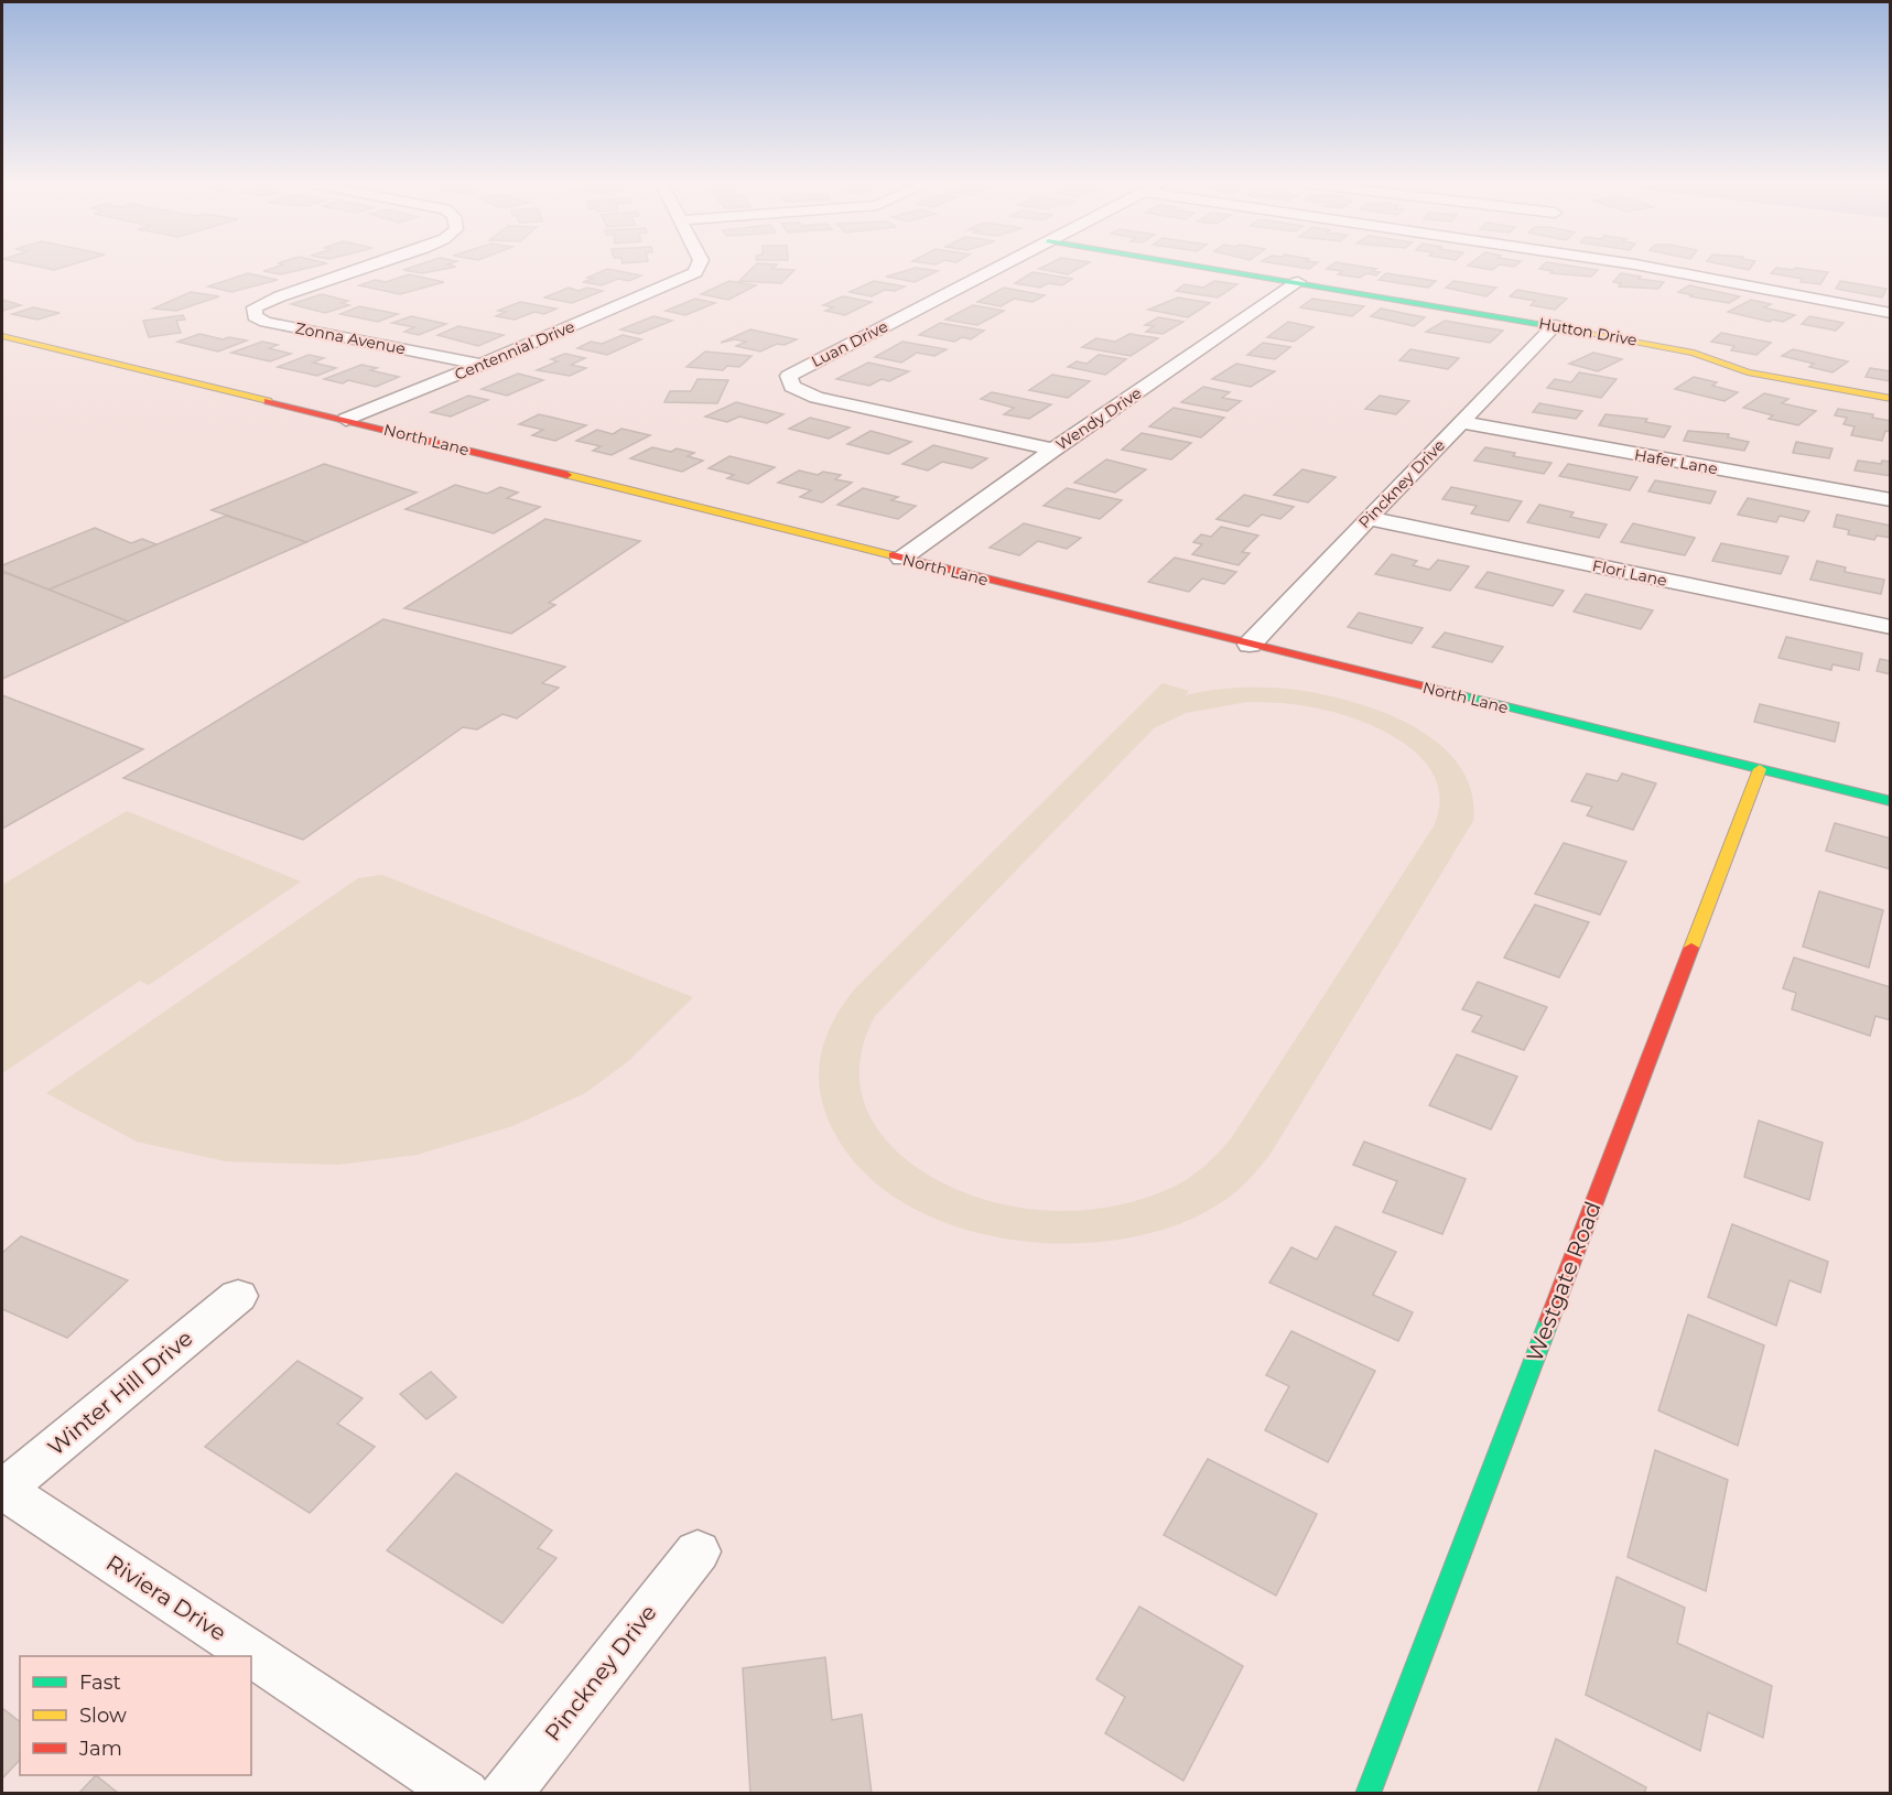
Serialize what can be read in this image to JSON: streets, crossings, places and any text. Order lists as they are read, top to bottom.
{
  "streets": {
    "street": [
      "Hutton Drive",
      "Zonna Avenue",
      "Luan Drive",
      "Centennial Drive",
      "Wendy Drive",
      "North Lane",
      "Hafer Lane",
      "Pinckney Drive",
      "Flori Lane",
      "Westgate Road",
      "Winter Hill Drive",
      "Riviera Drive"
    ]
  },
  "crossings": [
    ["Hutton Drive", "Wendy Drive"],
    ["Hutton Drive", "Pinckney Drive"],
    ["Zonna Avenue", "Centennial Drive"],
    ["Luan Drive", "Wendy Drive"],
    ["Centennial Drive", "North Lane"],
    ["Wendy Drive", "North Lane"],
    ["North Lane", "Pinckney Drive"],
    ["North Lane", "Westgate Road"],
    ["Hafer Lane", "Pinckney Drive"],
    ["Pinckney Drive", "Flori Lane"],
    ["Winter Hill Drive", "Riviera Drive"]
  ],
  "legend": ["Fast", "Slow", "Jam"]
}
